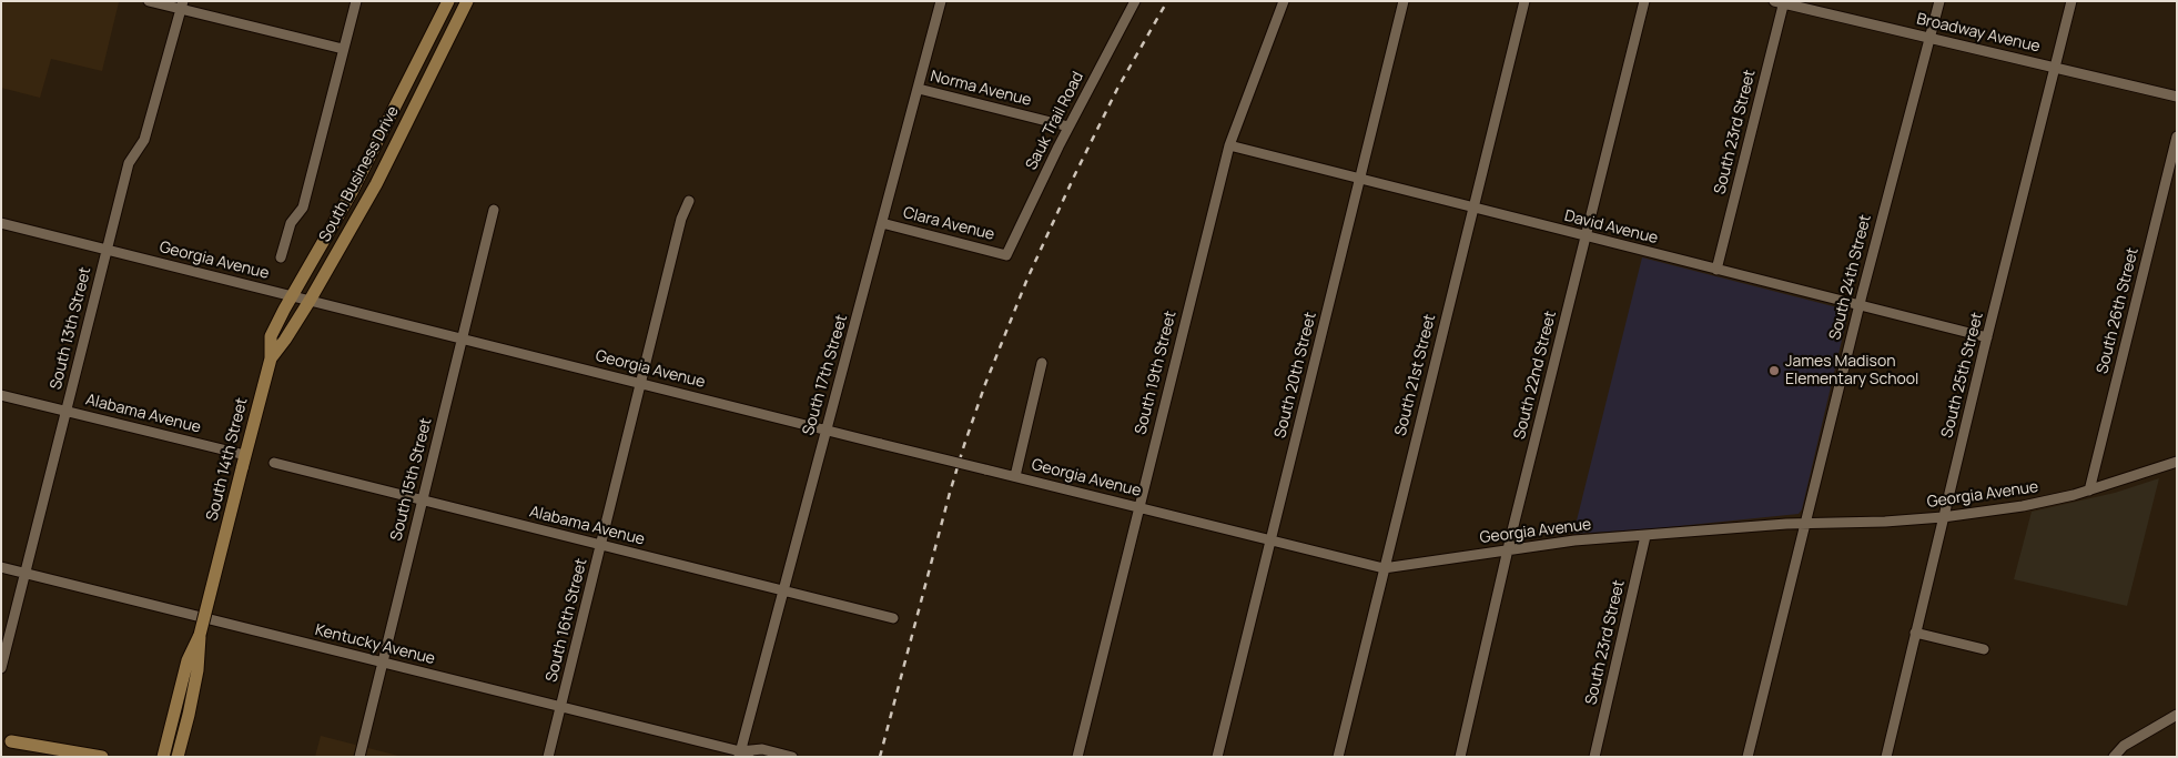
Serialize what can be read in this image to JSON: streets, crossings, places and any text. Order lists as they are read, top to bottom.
{
  "streets": {
    "main road": ["South Business Drive", "South 14th Street"],
    "street": [
      "Broadway Avenue",
      "Norma Avenue",
      "Sauk Trail Road",
      "South 23rd Street",
      "Clara Avenue",
      "David Avenue",
      "Georgia Avenue",
      "South 24th Street",
      "South 26th Street",
      "South 13th Street",
      "South 19th Street",
      "South 17th Street",
      "South 20th Street",
      "South 21st Street",
      "South 22nd Street",
      "South 25th Street",
      "Alabama Avenue",
      "South 15th Street",
      "South 16th Street",
      "Kentucky Avenue"
    ]
  },
  "crossings": [
    ["Broadway Avenue", "South 23rd Street"],
    ["Broadway Avenue", "South 24th Street"],
    ["Broadway Avenue", "South 25th Street"],
    ["Norma Avenue", "Sauk Trail Road"],
    ["Norma Avenue", "South 17th Street"],
    ["Sauk Trail Road", "Clara Avenue"],
    ["South 23rd Street", "David Avenue"],
    ["South 23rd Street", "Georgia Avenue"],
    ["South Business Drive", "Georgia Avenue"],
    ["South Business Drive", "South 14th Street"],
    ["Clara Avenue", "South 17th Street"],
    ["David Avenue", "South 24th Street"],
    ["David Avenue", "South 19th Street"],
    ["David Avenue", "South 20th Street"],
    ["David Avenue", "South 21st Street"],
    ["David Avenue", "South 22nd Street"],
    ["David Avenue", "South 25th Street"],
    ["Georgia Avenue", "South 24th Street"],
    ["Georgia Avenue", "South 26th Street"],
    ["Georgia Avenue", "South 13th Street"],
    ["Georgia Avenue", "South 19th Street"],
    ["Georgia Avenue", "South 17th Street"],
    ["Georgia Avenue", "South 20th Street"],
    ["Georgia Avenue", "South 21st Street"],
    ["Georgia Avenue", "South 22nd Street"],
    ["Georgia Avenue", "South 25th Street"],
    ["Georgia Avenue", "South 14th Street"],
    ["Georgia Avenue", "South 15th Street"],
    ["Georgia Avenue", "South 16th Street"],
    ["South 13th Street", "Alabama Avenue"],
    ["South 13th Street", "Kentucky Avenue"],
    ["South 17th Street", "Alabama Avenue"],
    ["South 17th Street", "Kentucky Avenue"],
    ["Alabama Avenue", "South 14th Street"],
    ["Alabama Avenue", "South 15th Street"],
    ["Alabama Avenue", "South 16th Street"],
    ["South 15th Street", "Kentucky Avenue"],
    ["South 16th Street", "Kentucky Avenue"]
  ],
  "places": ["James Madison Elementary School"]
}
